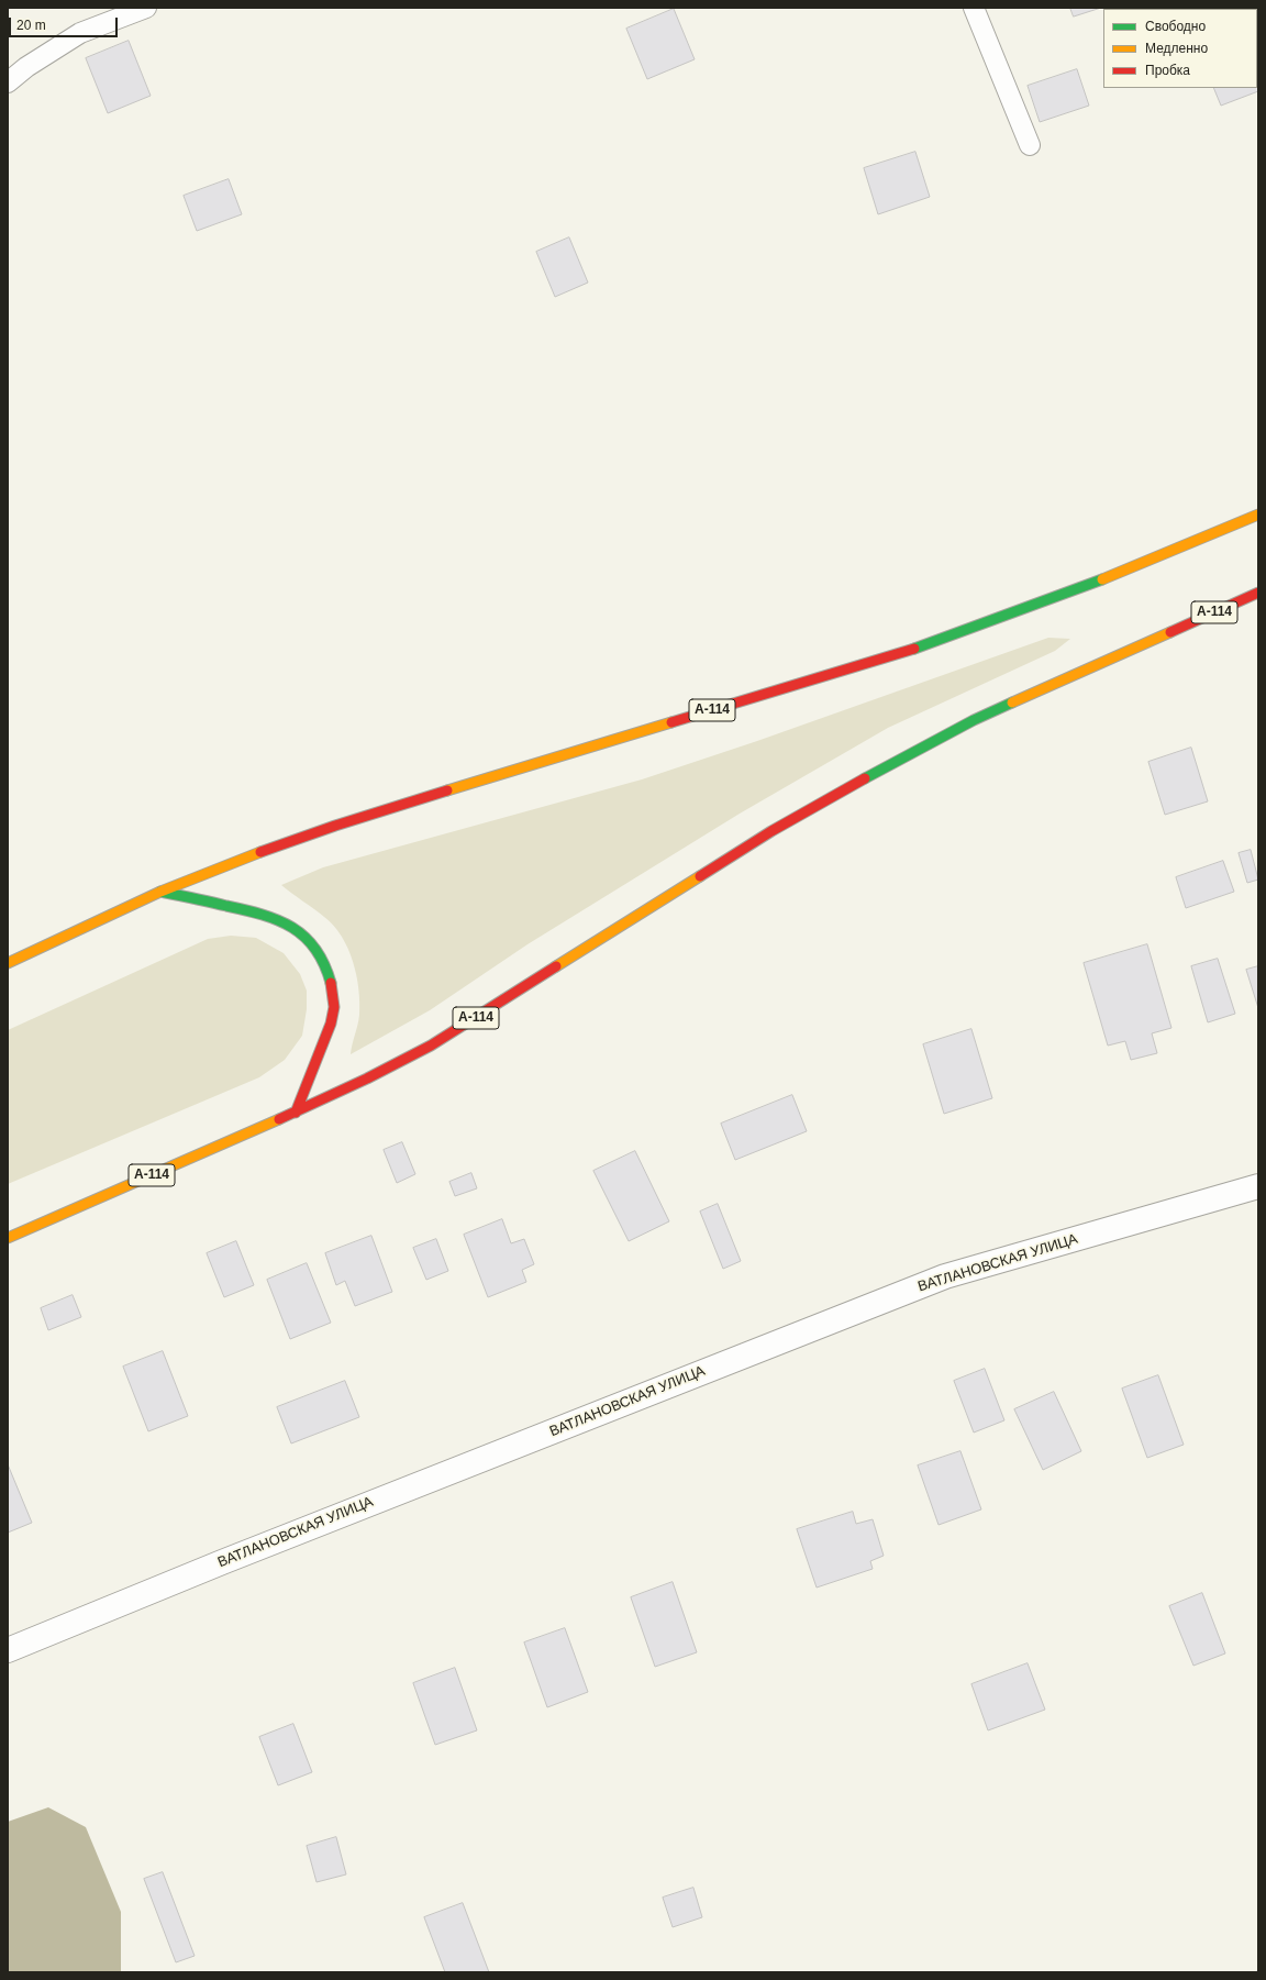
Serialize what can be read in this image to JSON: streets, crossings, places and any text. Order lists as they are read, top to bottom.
{
  "streets": {
    "main road": ["А-114"],
    "street": ["ВАТЛАНОВСКАЯ УЛИЦА"]
  },
  "legend": ["Свободно", "Медленно", "Пробка"],
  "scale_bar": "20 m"
}
